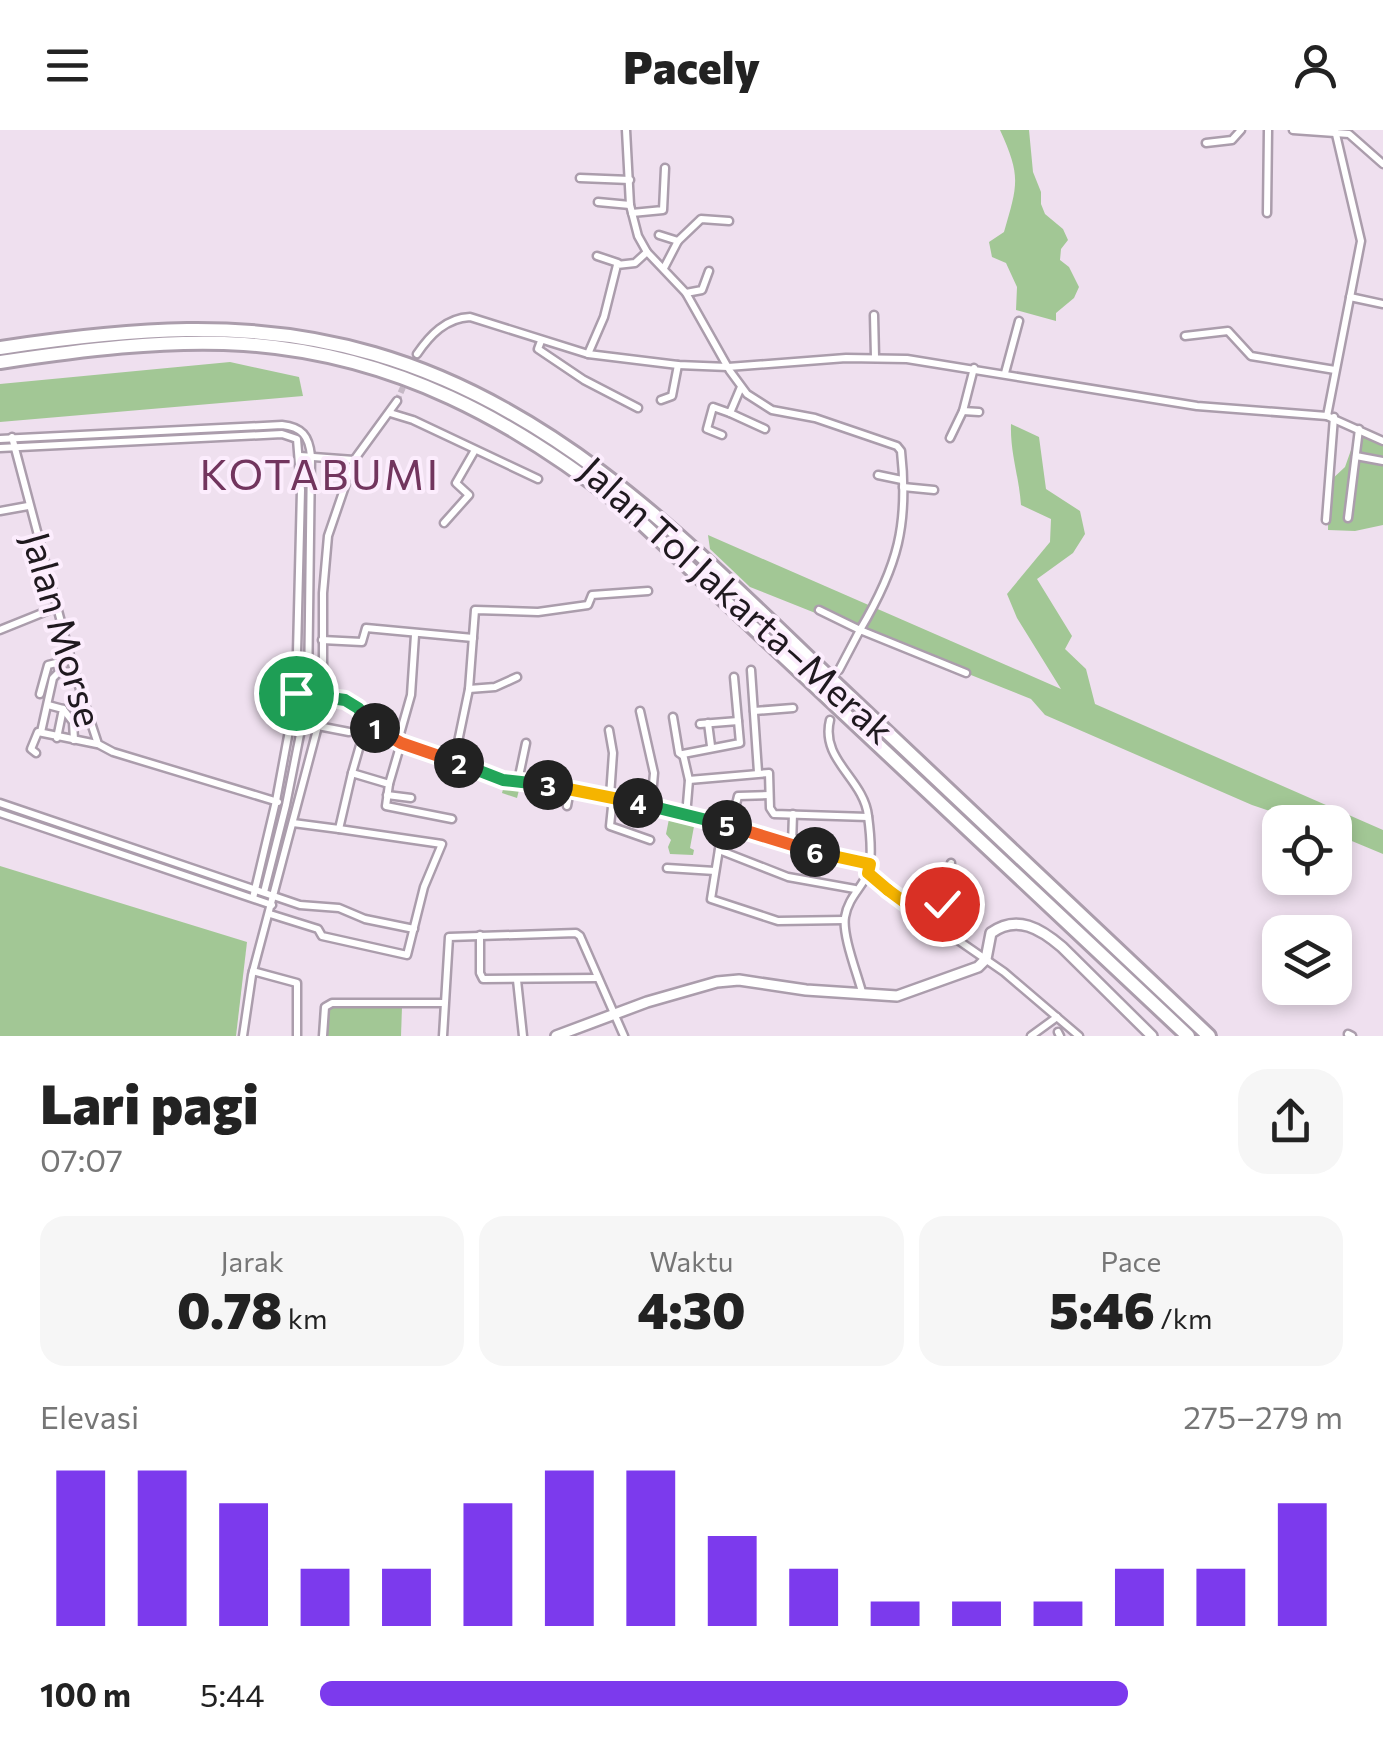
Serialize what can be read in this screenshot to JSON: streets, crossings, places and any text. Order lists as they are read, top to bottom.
{
  "streets": {
    "highway": ["Jalan Tol Jakarta–Merak"],
    "street": ["Jalan Morse"]
  },
  "districts": ["KOTABUMI"],
  "page": {
    "header": "Pacely",
    "pins": [
      "1",
      "2",
      "3",
      "4",
      "5",
      "6"
    ],
    "heading": ["Lari pagi", "07:07"],
    "stats": [
      ["Jarak", "0.78 km"],
      ["Waktu", "4:30"],
      ["Pace", "5:46 /km"]
    ],
    "chart": ["Elevasi", "275–279 m"],
    "list": [
      {
        "name": "100 m",
        "note": "5:44"
      }
    ]
  }
}
